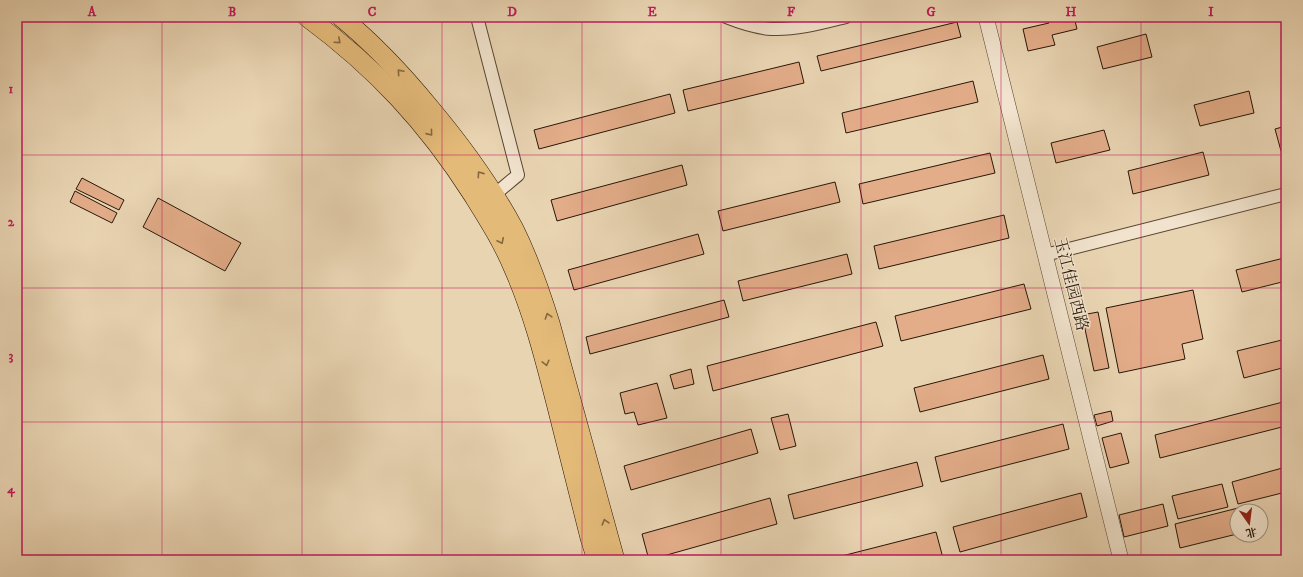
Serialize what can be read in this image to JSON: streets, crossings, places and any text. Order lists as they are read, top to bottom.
{
  "streets": {
    "street": ["玉江佳园西路"]
  },
  "north": "bottom",
  "grid": {
    "columns": [
      "A",
      "B",
      "C",
      "D",
      "E",
      "F",
      "G",
      "H",
      "I"
    ],
    "rows": [
      "1",
      "2",
      "3",
      "4"
    ]
  }
}
